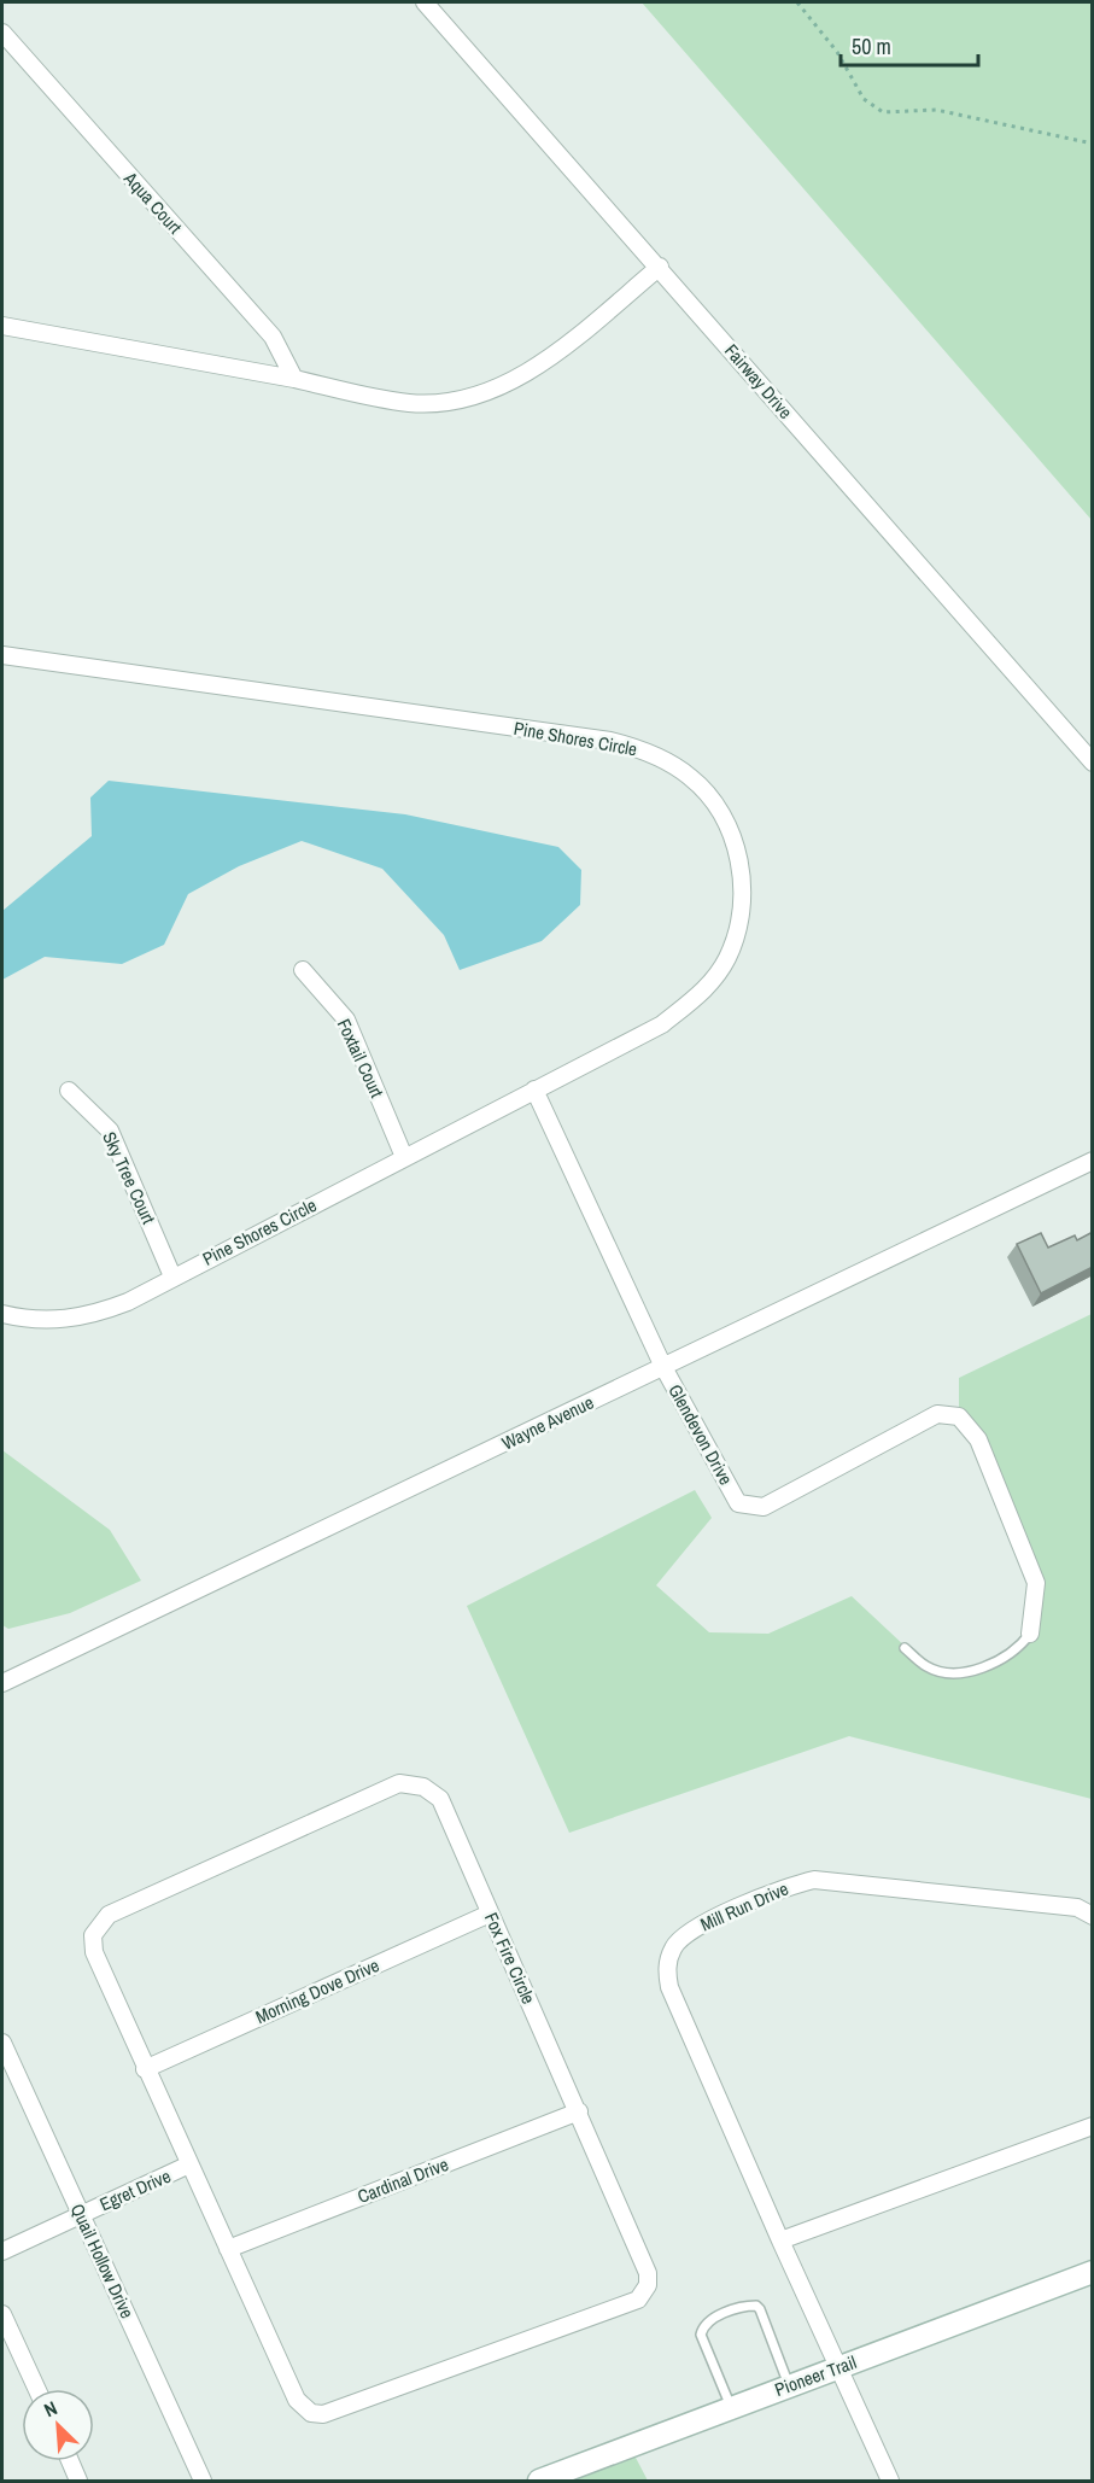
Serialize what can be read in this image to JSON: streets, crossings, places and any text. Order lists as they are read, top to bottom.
{
  "streets": {
    "street": [
      "Aqua Court",
      "Fairway Drive",
      "Pine Shores Circle",
      "Foxtail Court",
      "Sky Tree Court",
      "Wayne Avenue",
      "Glendevon Drive",
      "Mill Run Drive",
      "Fox Fire Circle",
      "Morning Dove Drive",
      "Cardinal Drive",
      "Egret Drive",
      "Quail Hollow Drive",
      "Pioneer Trail"
    ]
  },
  "crossings": [
    ["Pine Shores Circle", "Foxtail Court"],
    ["Pine Shores Circle", "Sky Tree Court"],
    ["Pine Shores Circle", "Glendevon Drive"],
    ["Wayne Avenue", "Glendevon Drive"],
    ["Mill Run Drive", "Pioneer Trail"],
    ["Fox Fire Circle", "Morning Dove Drive"],
    ["Fox Fire Circle", "Cardinal Drive"],
    ["Fox Fire Circle", "Egret Drive"],
    ["Egret Drive", "Quail Hollow Drive"]
  ],
  "scale_bar": "50 m",
  "north": "top left"
}
